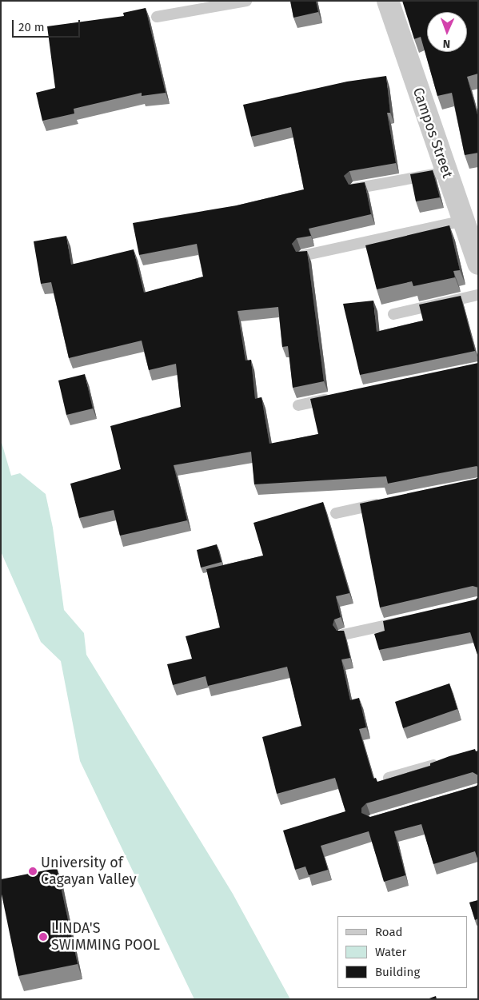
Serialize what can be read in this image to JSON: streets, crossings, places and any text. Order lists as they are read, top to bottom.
{
  "streets": {
    "street": ["Campos Street"]
  },
  "places": ["University of Cagayan Valley", "LINDA'S SWIMMING POOL"],
  "legend": ["Road", "Water", "Building"],
  "scale_bar": "20 m",
  "north": "bottom"
}
